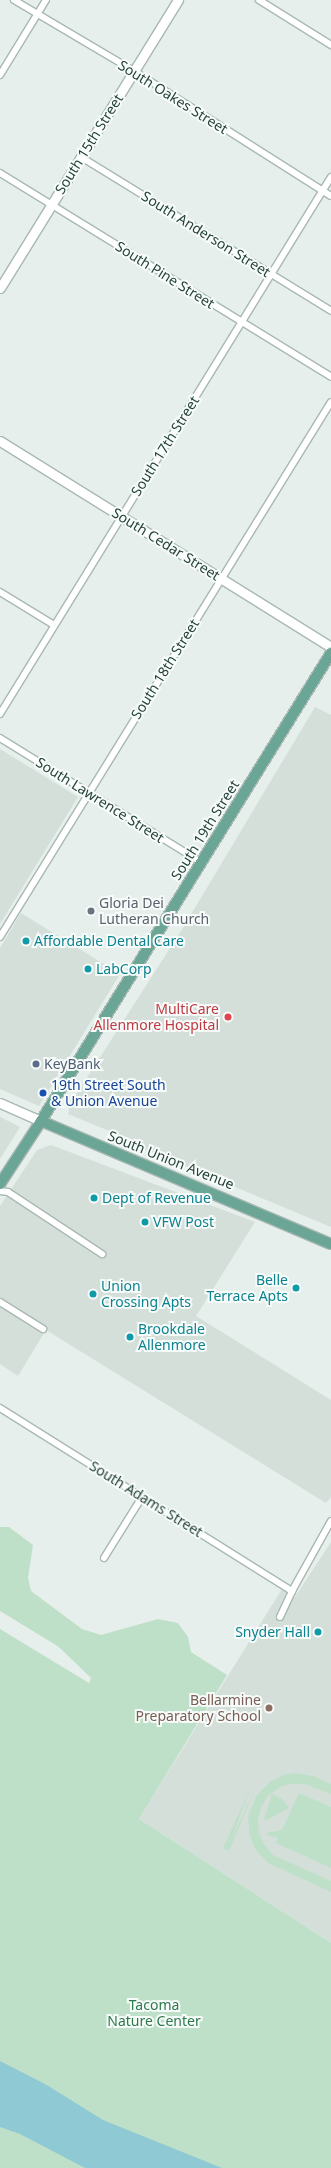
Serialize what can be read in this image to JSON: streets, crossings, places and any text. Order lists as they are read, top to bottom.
{
  "streets": {
    "main road": [
      "South 15th Street",
      "South Cedar Street",
      "South 19th Street",
      "South Union Avenue"
    ],
    "street": [
      "South Oakes Street",
      "South Anderson Street",
      "South Pine Street",
      "South 17th Street",
      "South 18th Street",
      "South Lawrence Street",
      "South Adams Street"
    ]
  },
  "crossings": [
    ["South Oakes Street", "South 15th Street"],
    ["South Oakes Street", "South 17th Street"],
    ["South 15th Street", "South Anderson Street"],
    ["South 15th Street", "South Pine Street"],
    ["South Anderson Street", "South 17th Street"],
    ["South Pine Street", "South 17th Street"],
    ["South 17th Street", "South Cedar Street"],
    ["South Cedar Street", "South 18th Street"],
    ["South 18th Street", "South Lawrence Street"],
    ["South Lawrence Street", "South 19th Street"],
    ["South 19th Street", "South Union Avenue"]
  ],
  "parks": ["Tacoma Nature Center"],
  "places": [
    "Gloria Dei Lutheran Church",
    "Affordable Dental Care",
    "LabCorp",
    "MultiCare Allenmore Hospital",
    "KeyBank",
    "19th Street South & Union Avenue",
    "Dept of Revenue",
    "VFW Post",
    "Belle Terrace Apts",
    "Union Crossing Apts",
    "Brookdale Allenmore",
    "Snyder Hall",
    "Bellarmine Preparatory School"
  ]
}
